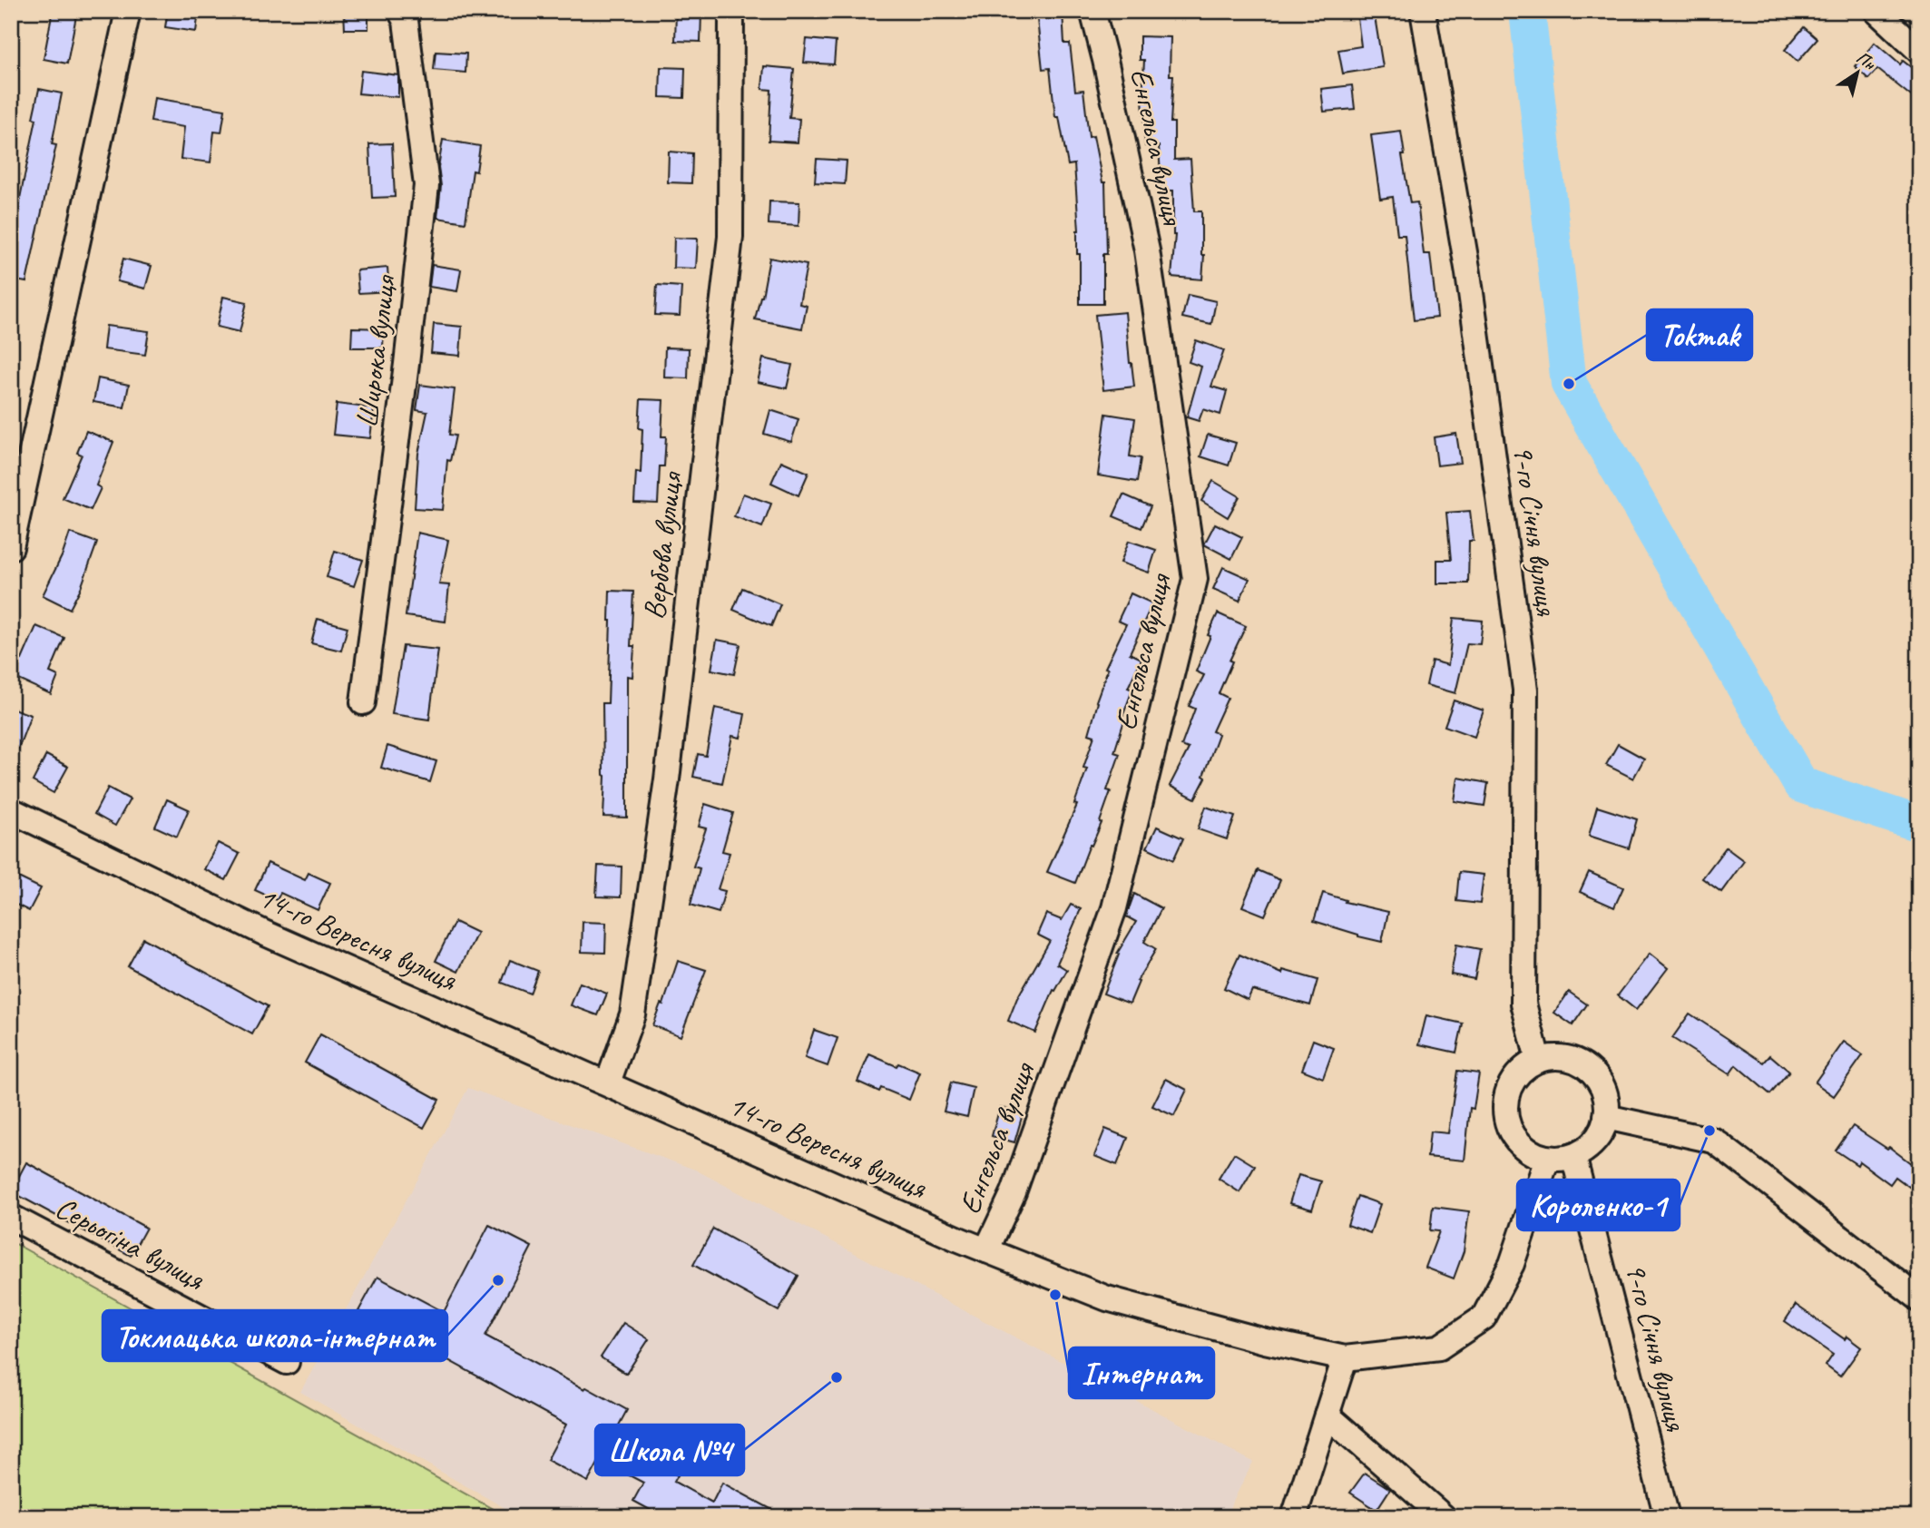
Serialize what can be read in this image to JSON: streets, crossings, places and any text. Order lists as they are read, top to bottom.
{
  "streets": {
    "street": [
      "Енгельса вулиця",
      "Широка вулиця",
      "9-го Січня вулиця",
      "Вербова вулиця",
      "14-го Вересня вулиця",
      "Серьогіна вулиця"
    ]
  },
  "crossings": [
    ["Енгельса вулиця", "14-го Вересня вулиця"],
    ["9-го Січня вулиця", "14-го Вересня вулиця"],
    ["Вербова вулиця", "14-го Вересня вулиця"]
  ],
  "places": [
    "Tokmak",
    "Короленко-1",
    "Токмацька школа-інтернат",
    "Інтернат",
    "Школа №4"
  ],
  "north": "top right"
}
